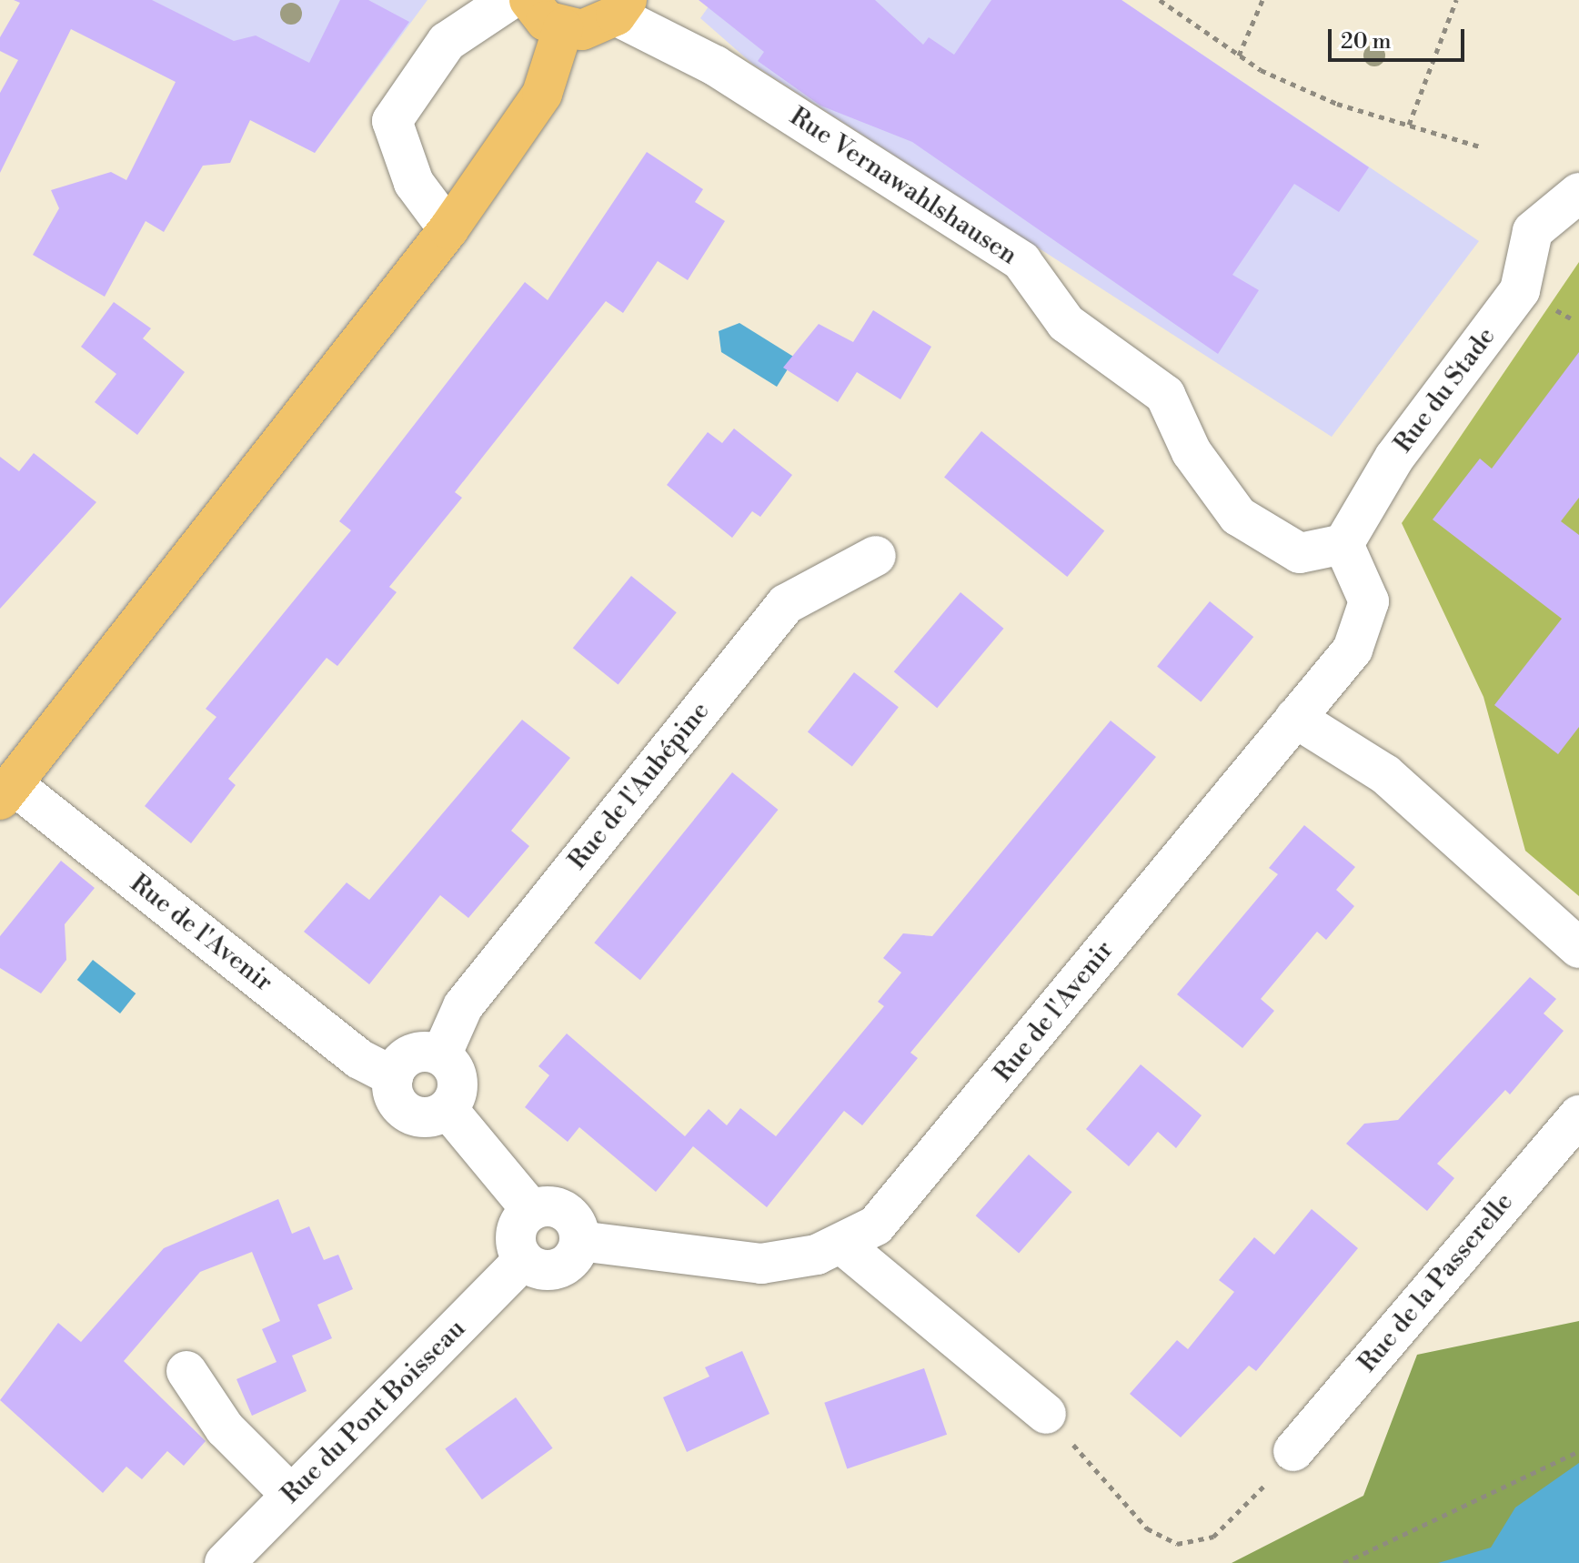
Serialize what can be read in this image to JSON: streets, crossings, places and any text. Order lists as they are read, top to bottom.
{
  "streets": {
    "street": [
      "Rue Vernawahlshausen",
      "Rue du Stade",
      "Rue de l'Aubépine",
      "Rue de l'Avenir",
      "Rue de la Passerelle",
      "Rue du Pont Boisseau"
    ]
  },
  "crossings": [
    ["Rue Vernawahlshausen", "Rue du Stade"],
    ["Rue Vernawahlshausen", "Rue de l'Avenir"],
    ["Rue du Stade", "Rue de l'Avenir"],
    ["Rue de l'Aubépine", "Rue de l'Avenir"],
    ["Rue de l'Avenir", "Rue du Pont Boisseau"]
  ],
  "scale_bar": "20 m"
}
